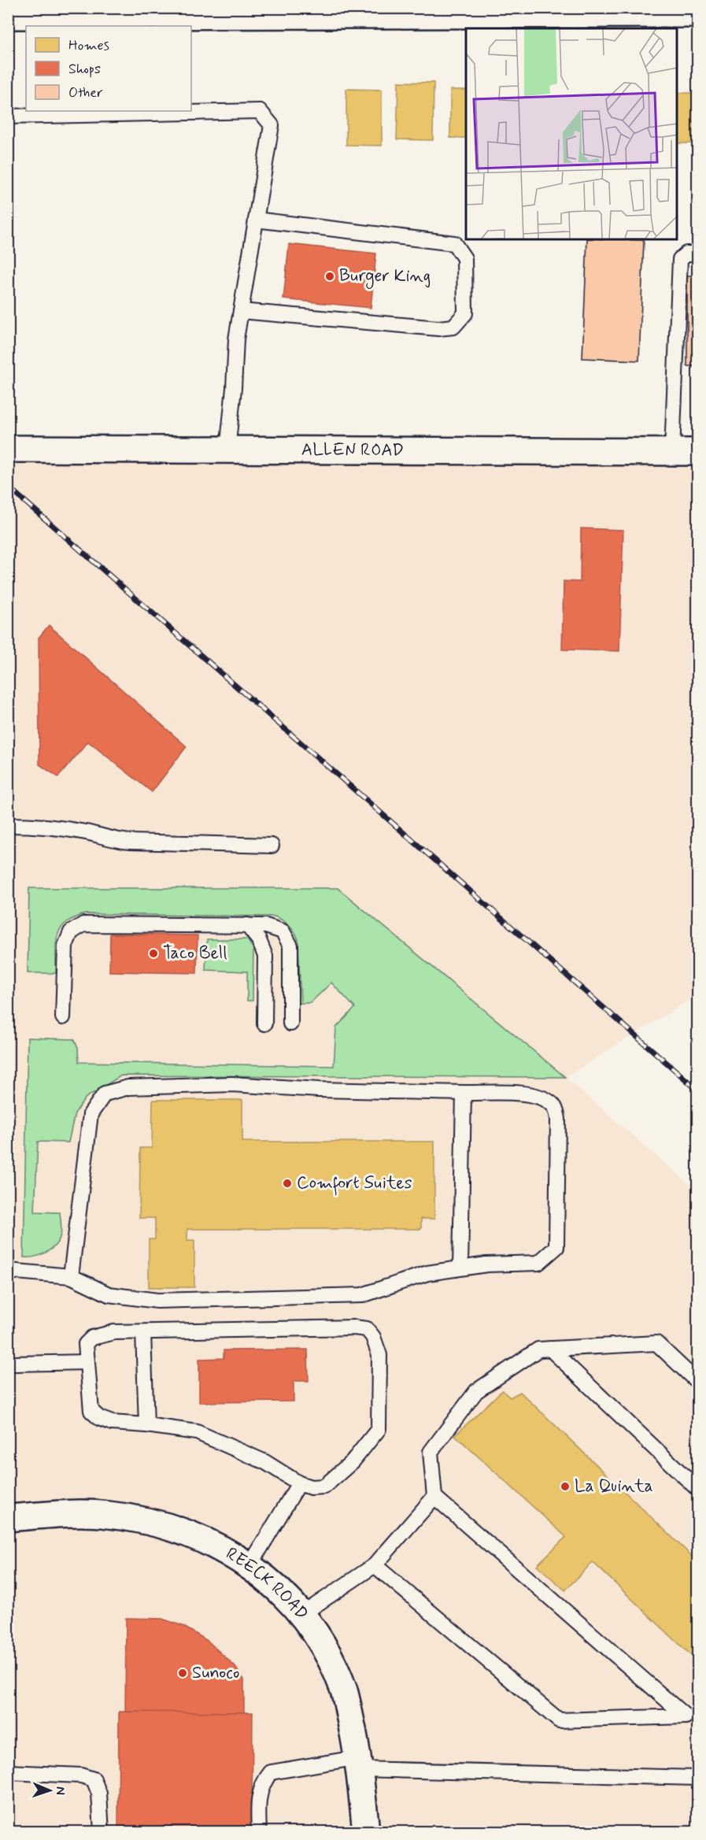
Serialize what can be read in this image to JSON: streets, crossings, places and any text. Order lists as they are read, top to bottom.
{
  "streets": {
    "street": ["ALLEN ROAD", "REECK ROAD"]
  },
  "places": [
    "Burger King",
    "Taco Bell",
    "Comfort Suites",
    "La Quinta",
    "Sunoco"
  ],
  "legend": ["Homes", "Shops", "Other"],
  "north": "right"
}
